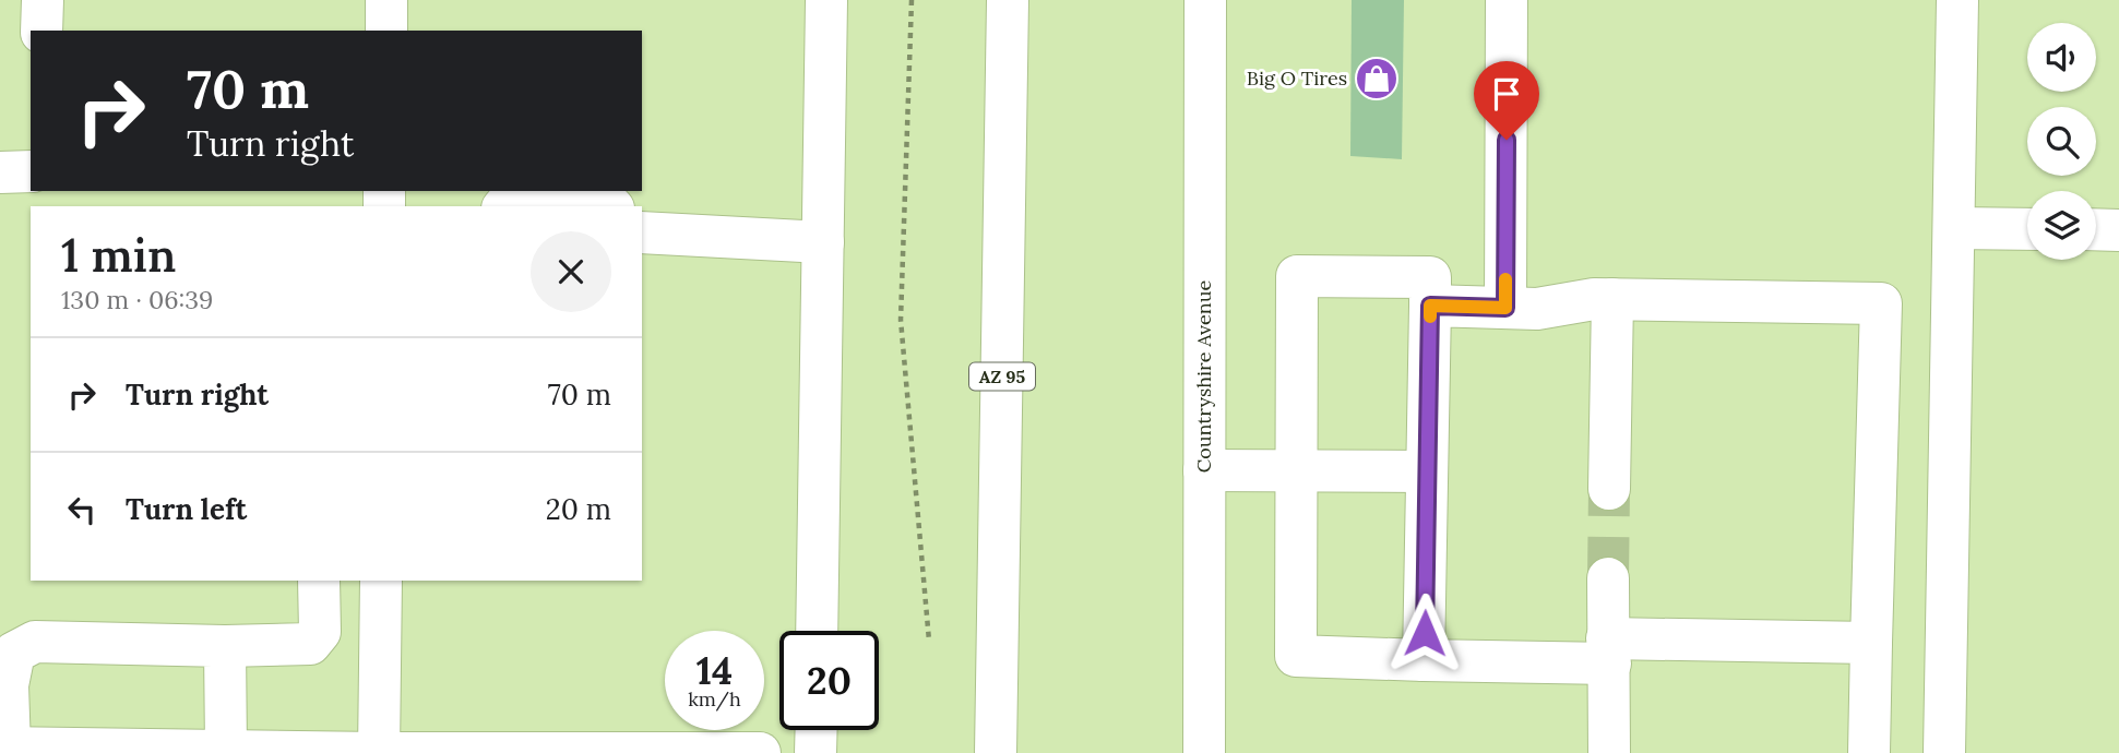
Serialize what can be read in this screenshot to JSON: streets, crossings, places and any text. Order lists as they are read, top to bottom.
{
  "streets": {
    "main road": ["AZ 95", "Countryshire Avenue"]
  },
  "places": {
    "shop": ["Big O Tires"]
  },
  "page": {
    "turn": ["70 m", "Turn right"],
    "heading": ["1 min", "130 m · 06:39"],
    "list": [
      {
        "name": "Turn right",
        "value": "70 m"
      },
      {
        "name": "Turn left",
        "value": "20 m"
      }
    ],
    "speed": "14 km/h",
    "limit": "20"
  }
}
